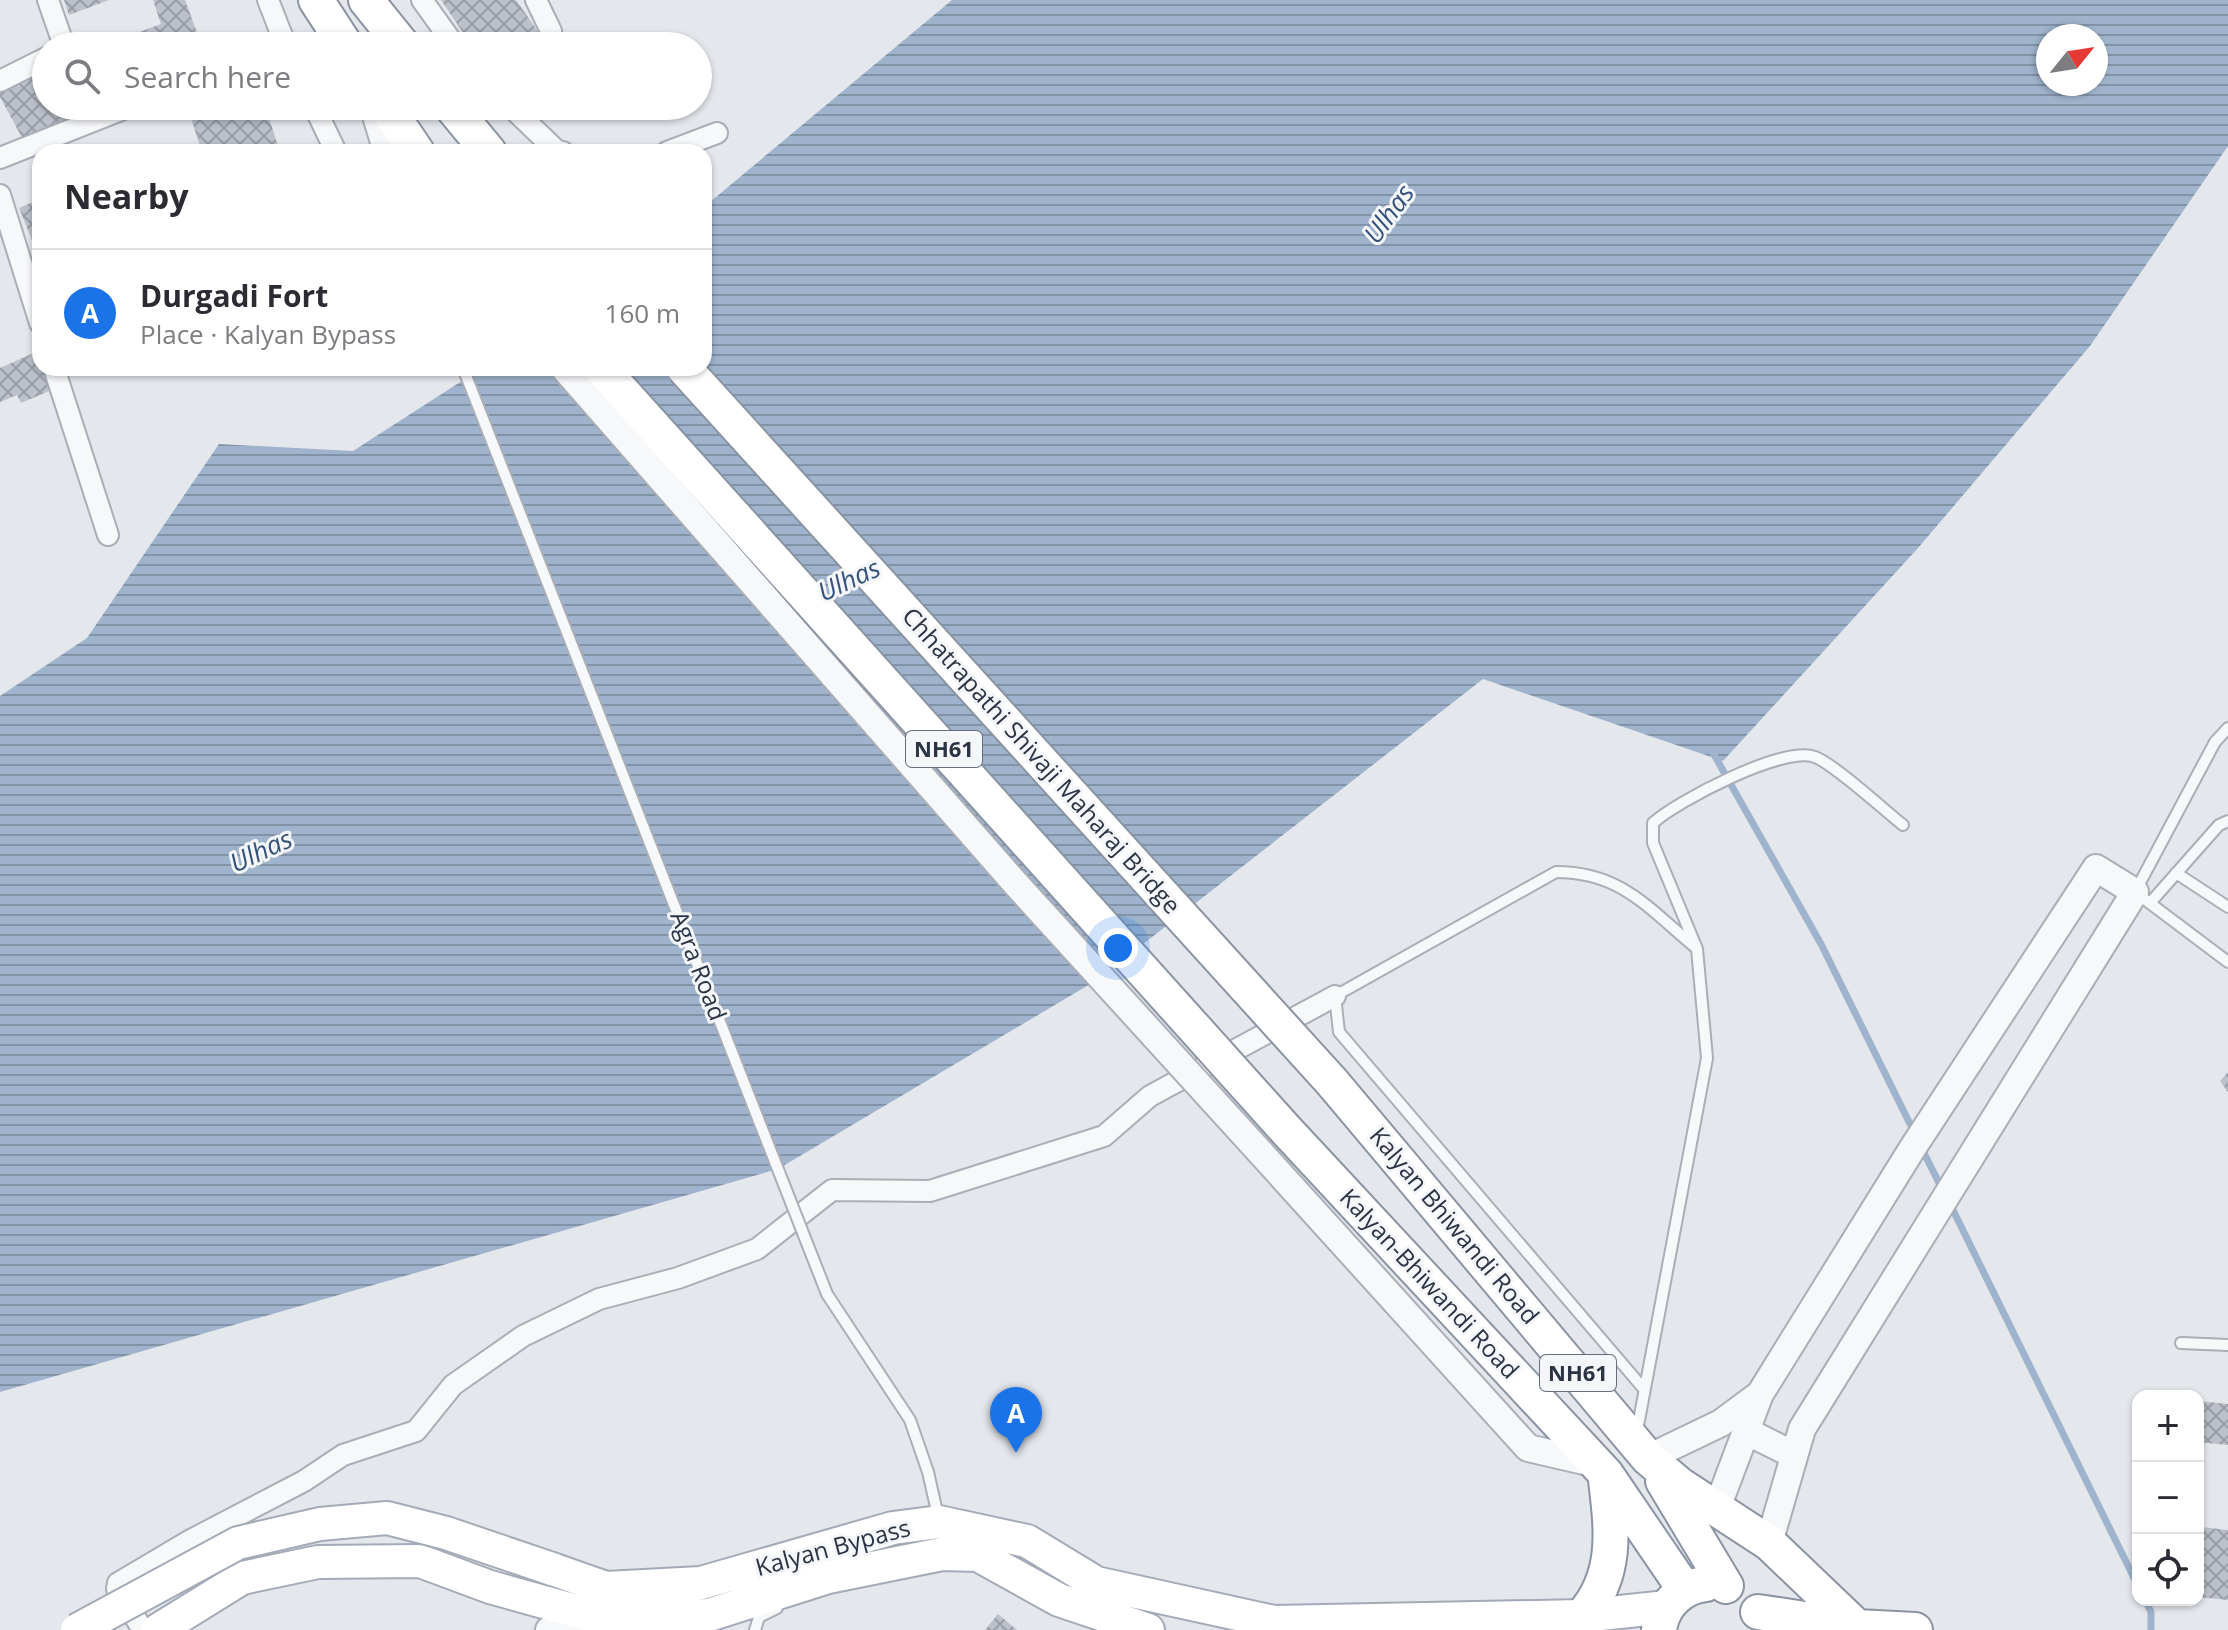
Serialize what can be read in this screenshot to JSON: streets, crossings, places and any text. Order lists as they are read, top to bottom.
{
  "streets": {
    "highway": [
      "NH61",
      "Chhatrapathi Shivaji Maharaj Bridge",
      "Kalyan Bhiwandi Road",
      "Kalyan-Bhiwandi Road"
    ],
    "main road": ["Kalyan Bypass"],
    "lane": ["Agra Road"]
  },
  "crossings": [
    ["Chhatrapathi Shivaji Maharaj Bridge", "Kalyan Bhiwandi Road"],
    ["Agra Road", "Kalyan Bypass"],
    ["Kalyan-Bhiwandi Road", "Kalyan Bypass"]
  ],
  "water": ["Ulhas"],
  "north": "top right",
  "page": {
    "search": "Search here",
    "heading": "Nearby",
    "list": [
      {
        "mark": "A",
        "name": "Durgadi Fort",
        "note": "Place · Kalyan Bypass",
        "value": "160 m"
      }
    ],
    "pins": "A",
    "map_buttons": ["+", "−"]
  }
}
